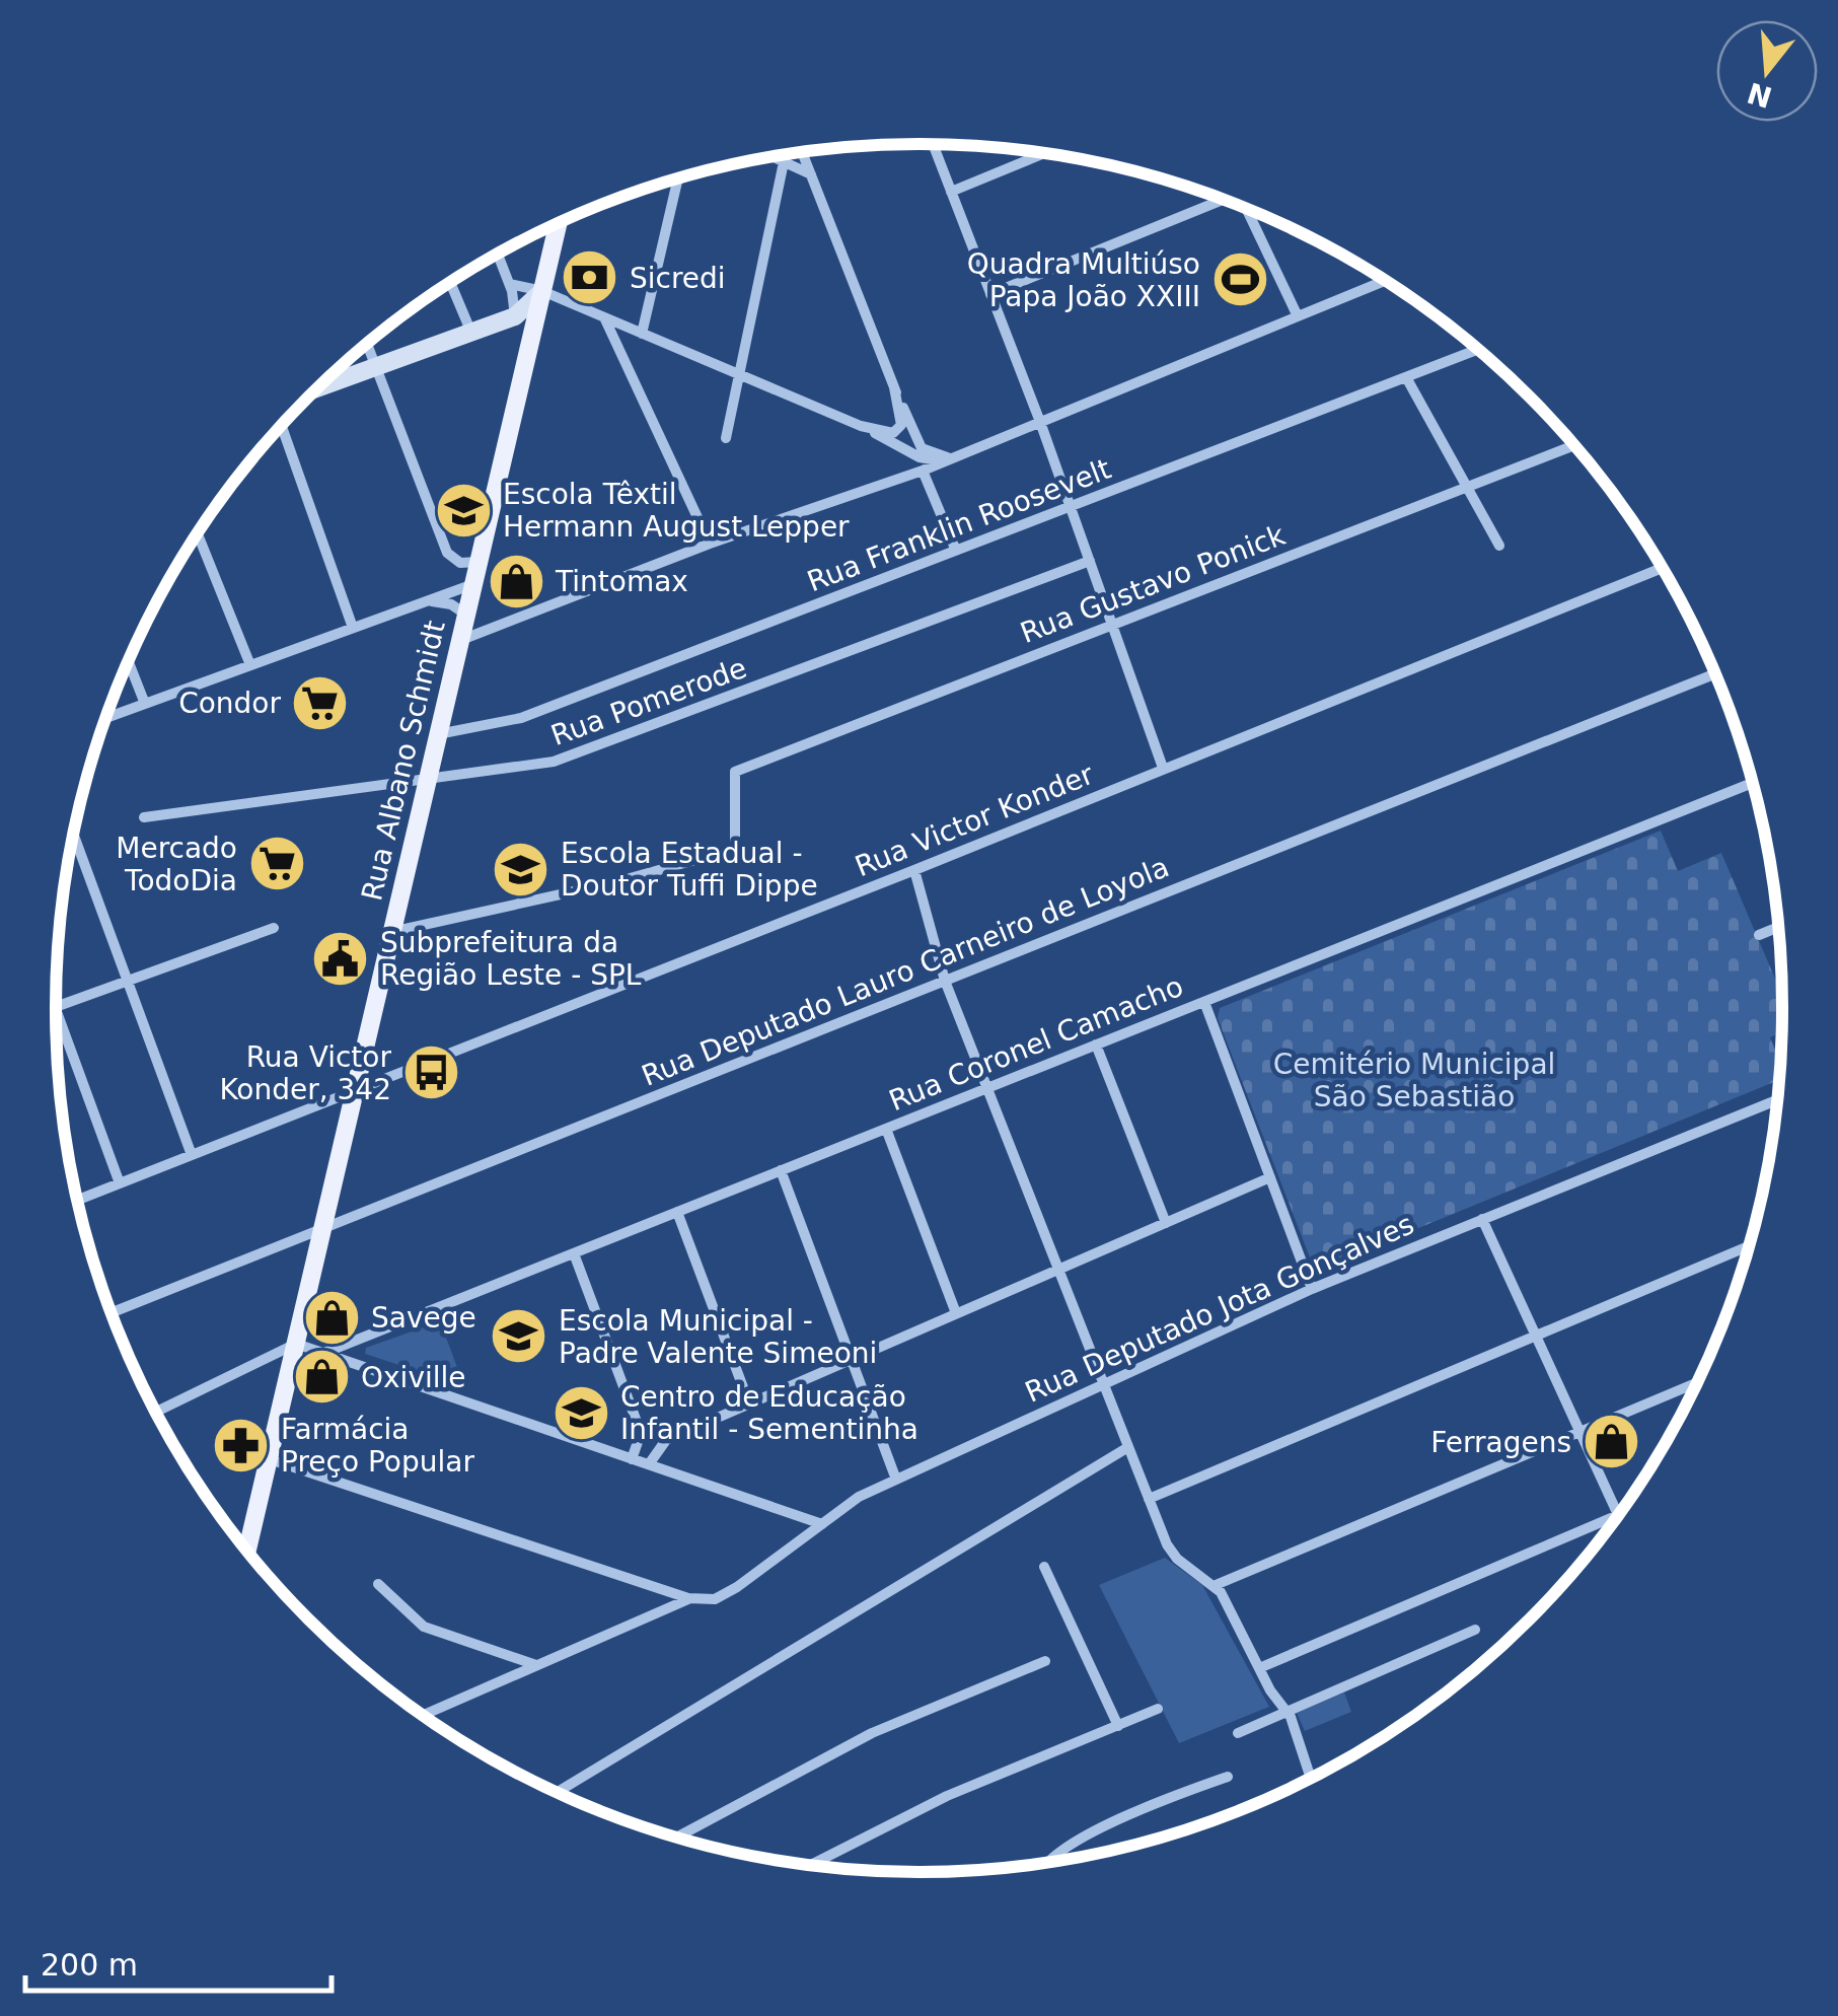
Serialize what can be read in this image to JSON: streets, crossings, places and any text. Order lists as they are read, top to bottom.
{
  "streets": {
    "main road": ["Rua Albano Schmidt"],
    "street": [
      "Rua Franklin Roosevelt",
      "Rua Gustavo Ponick",
      "Rua Pomerode",
      "Rua Victor Konder",
      "Rua Deputado Lauro Carneiro de Loyola",
      "Rua Coronel Camacho",
      "Rua Deputado Jota Gonçalves"
    ]
  },
  "crossings": [
    ["Rua Franklin Roosevelt", "Rua Albano Schmidt"],
    ["Rua Gustavo Ponick", "Rua Albano Schmidt"],
    ["Rua Pomerode", "Rua Albano Schmidt"],
    ["Rua Albano Schmidt", "Rua Victor Konder"],
    ["Rua Albano Schmidt", "Rua Deputado Lauro Carneiro de Loyola"]
  ],
  "parks": ["Cemitério Municipal São Sebastião"],
  "places": {
    "bank": ["Sicredi"],
    "sports": ["Quadra Multiúso Papa João XXIII"],
    "school or university": [
      "Escola Têxtil Hermann August Lepper",
      "Escola Estadual - Doutor Tuffi Dippe",
      "Escola Municipal - Padre Valente Simeoni",
      "Centro de Educação Infantil - Sementinha"
    ],
    "shop": [
      "Tintomax",
      "Savege",
      "Oxiville",
      "Ferragens"
    ],
    "supermarket": ["Condor", "Mercado TodoDia"],
    "public building": ["Subprefeitura da Região Leste - SPL"],
    "bus stop": ["Rua Victor Konder, 342"],
    "pharmacy": ["Farmácia Preço Popular"]
  },
  "scale_bar": "200 m",
  "north": "bottom"
}
